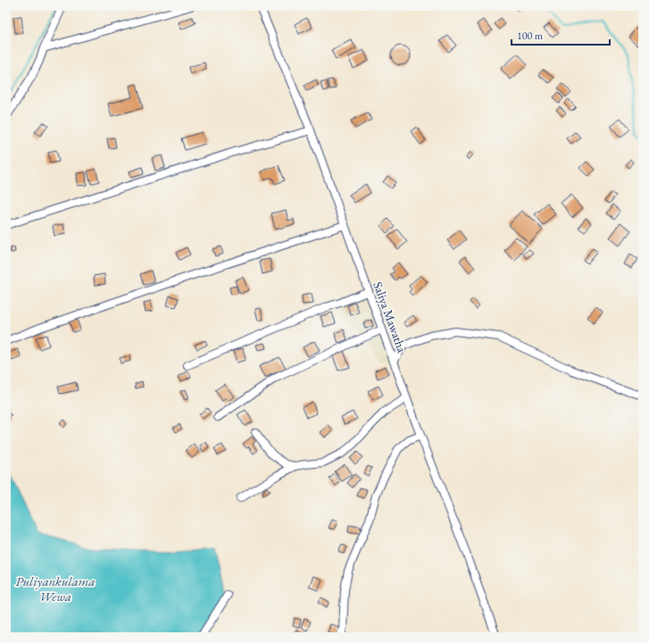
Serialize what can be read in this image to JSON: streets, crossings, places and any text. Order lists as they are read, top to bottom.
{
  "streets": {
    "street": ["Saliya Mawatha"]
  },
  "water": ["Puliyankulama Wewa"],
  "scale_bar": "100 m"
}
